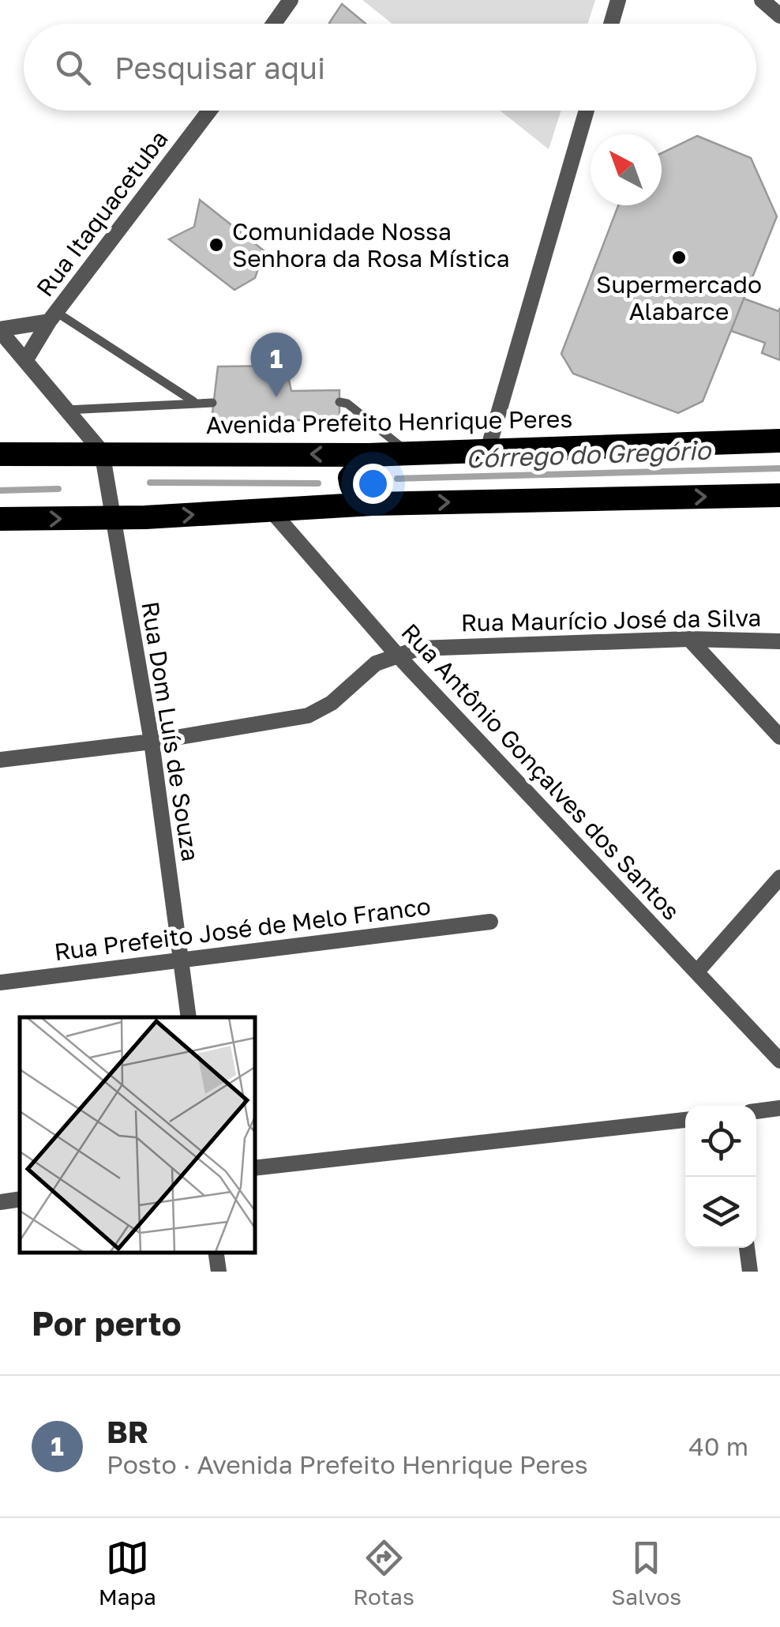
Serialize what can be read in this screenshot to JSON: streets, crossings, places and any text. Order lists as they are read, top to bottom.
{
  "streets": {
    "highway": ["Avenida Prefeito Henrique Peres"],
    "street": [
      "Rua Itaquacetuba",
      "Rua Maurício José da Silva",
      "Rua Dom Luís de Souza",
      "Rua Antônio Gonçalves dos Santos",
      "Rua Prefeito José de Melo Franco"
    ]
  },
  "crossings": [
    ["Avenida Prefeito Henrique Peres", "Rua Dom Luís de Souza"],
    ["Rua Maurício José da Silva", "Rua Antônio Gonçalves dos Santos"],
    ["Rua Dom Luís de Souza", "Rua Prefeito José de Melo Franco"]
  ],
  "water": ["Córrego do Gregório"],
  "places": ["Comunidade Nossa Senhora da Rosa Mística", "Supermercado Alabarce"],
  "north": "top left",
  "page": {
    "search": "Pesquisar aqui",
    "pins": "1",
    "heading": "Por perto",
    "list": [
      {
        "mark": "1",
        "name": "BR",
        "note": "Posto · Avenida Prefeito Henrique Peres",
        "value": "40 m"
      }
    ],
    "nav": ["Mapa", "Rotas", "Salvos"]
  }
}
